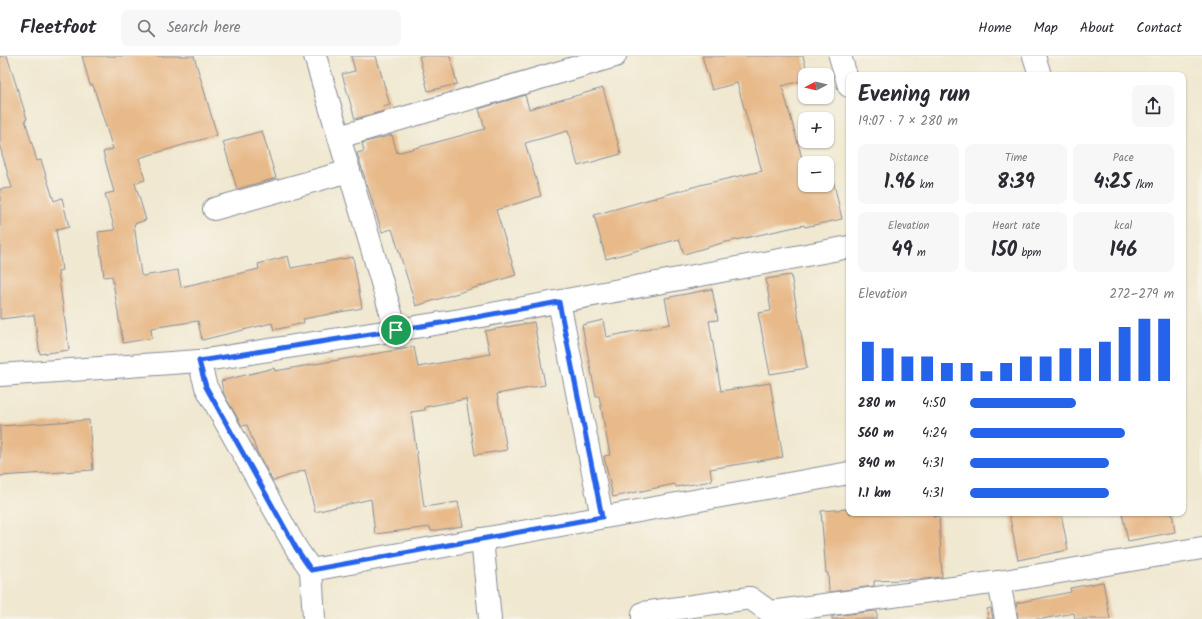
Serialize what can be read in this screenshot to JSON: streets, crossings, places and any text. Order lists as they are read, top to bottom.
{
  "north": "left",
  "page": {
    "header": "Fleetfoot",
    "search": "Search here",
    "nav": [
      "Home",
      "Map",
      "About",
      "Contact"
    ],
    "map_buttons": ["+", "−"],
    "heading": ["Evening run", "19:07 · 7 × 280 m"],
    "stats": [
      ["Distance", "1.96 km"],
      ["Time", "8:39"],
      ["Pace", "4:25 /km"],
      ["Elevation", "49 m"],
      ["Heart rate", "150 bpm"],
      ["kcal", "146"]
    ],
    "chart": ["Elevation", "272–279 m"],
    "list": [
      {
        "name": "280 m",
        "note": "4:50"
      },
      {
        "name": "560 m",
        "note": "4:24"
      },
      {
        "name": "840 m",
        "note": "4:31"
      },
      {
        "name": "1.1 km",
        "note": "4:31"
      }
    ]
  }
}
